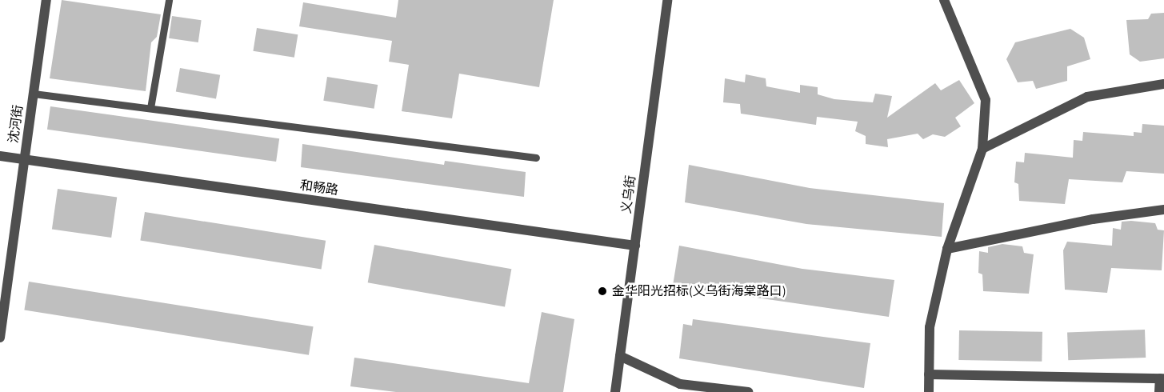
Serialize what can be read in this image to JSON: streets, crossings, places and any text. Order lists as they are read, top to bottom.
{
  "streets": {
    "street": ["沈河街", "和畅路", "义乌街"]
  },
  "crossings": [
    ["沈河街", "和畅路"],
    ["和畅路", "义乌街"]
  ],
  "places": ["金华阳光招标(义乌街海棠路口)"]
}
